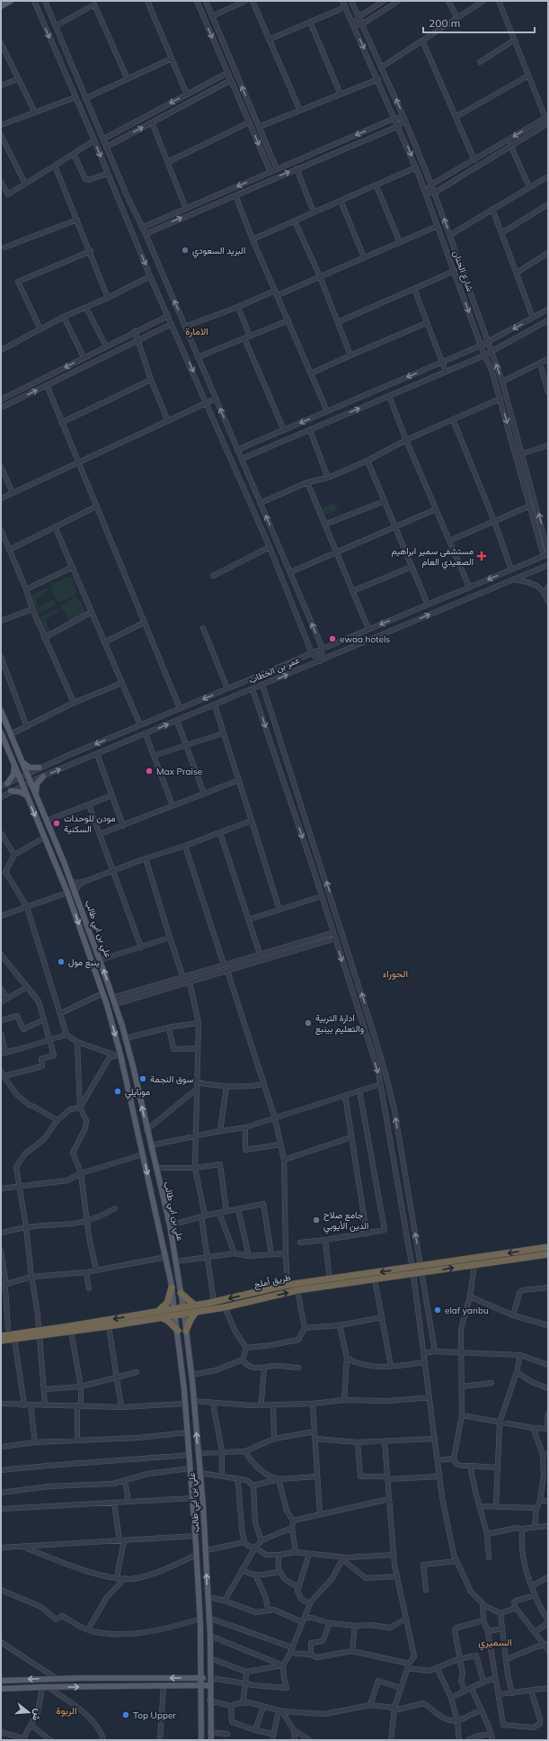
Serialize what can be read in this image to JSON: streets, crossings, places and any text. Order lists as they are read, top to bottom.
{
  "streets": {
    "highway": ["طريق أملج"],
    "main road": ["علي بن ابي طالب"],
    "street": ["شارع الحنان", "عمر بن الخطاب"]
  },
  "crossings": [
    ["شارع الحنان", "عمر بن الخطاب"],
    ["عمر بن الخطاب", "علي بن ابي طالب"],
    ["علي بن ابي طالب", "طريق أملج"]
  ],
  "districts": [
    "الامارة",
    "الحوراء",
    "السميري",
    "الربوة"
  ],
  "places": {
    "other": [
      "البريد السعودي",
      "ewaa hotels",
      "Max Praise",
      "مودن للوحدات السكنية",
      "ينبع مول",
      "ادارة التربية والتعليم بينبع",
      "سوق النجمة",
      "موبايلي",
      "جامع صلاح الدين الأيوبي",
      "elaf yanbu",
      "Top Upper"
    ],
    "health": ["مستشفى سمير ابراهيم الصعيدي العام"]
  },
  "scale_bar": "200 m",
  "north": "right"
}
